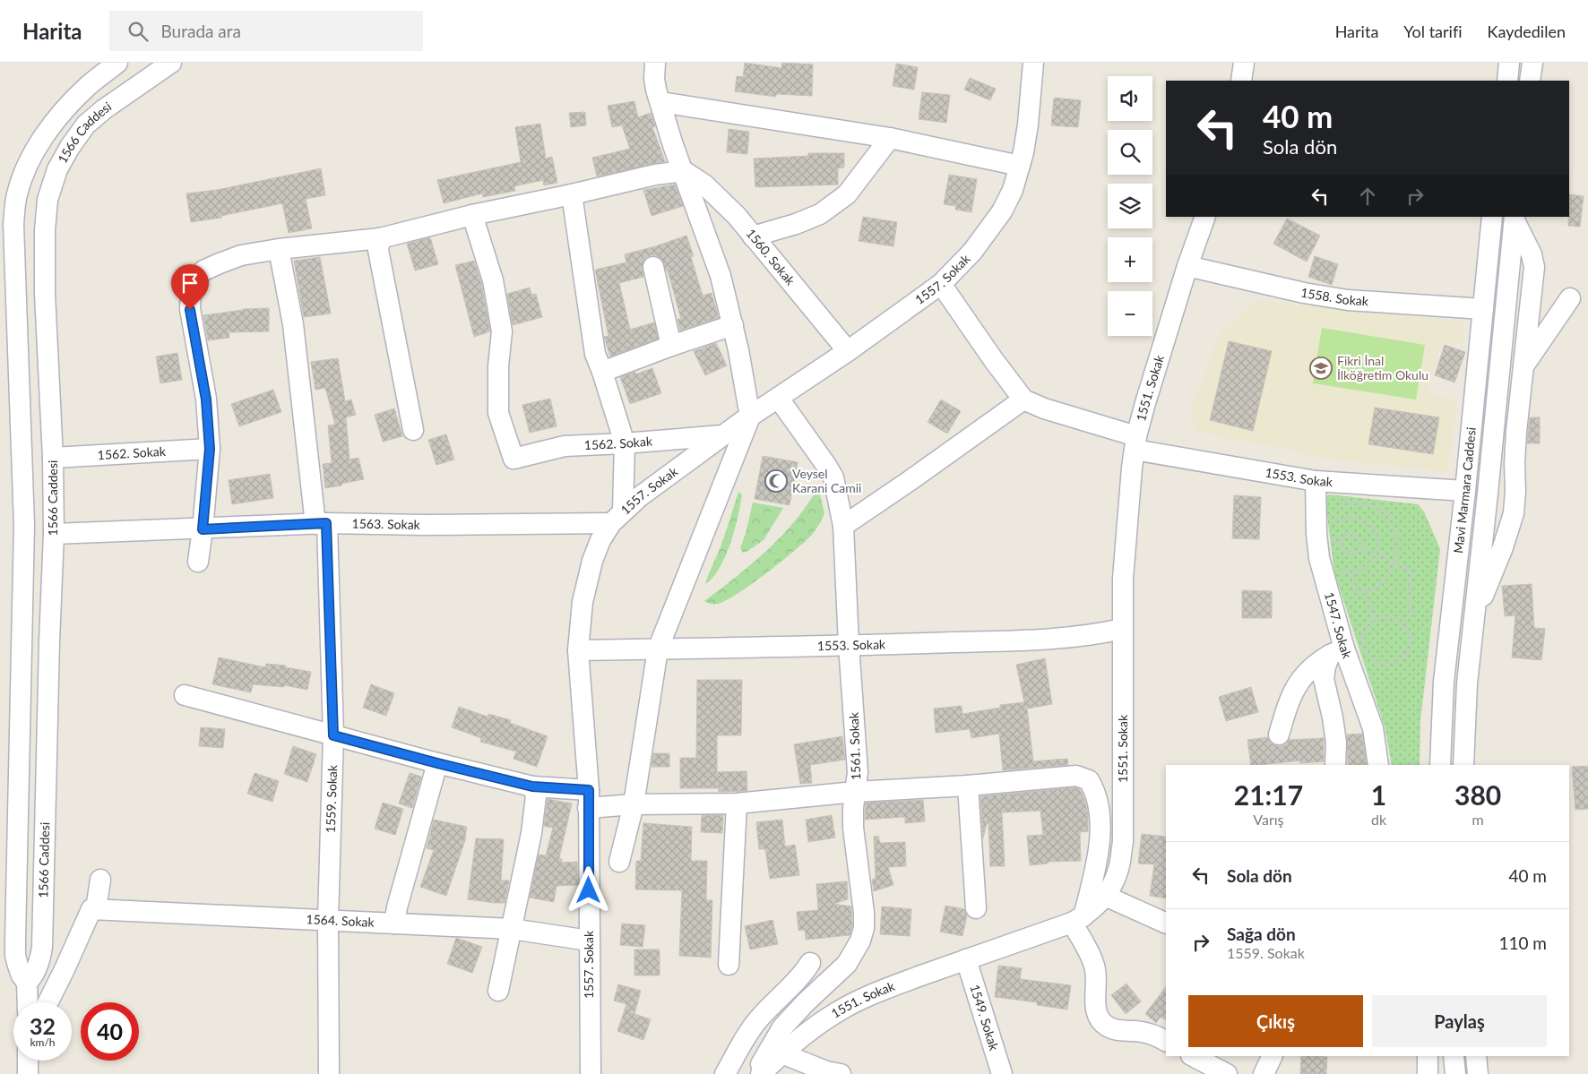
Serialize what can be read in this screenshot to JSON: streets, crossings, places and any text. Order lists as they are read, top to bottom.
{
  "streets": {
    "street": [
      "1566 Caddesi",
      "1560. Sokak",
      "1557. Sokak",
      "1558. Sokak",
      "1551. Sokak",
      "1562. Sokak",
      "1553. Sokak",
      "Mavi Marmara Caddesi",
      "1563. Sokak",
      "1547. Sokak",
      "1561. Sokak",
      "1559. Sokak",
      "1564. Sokak",
      "1549. Sokak"
    ]
  },
  "crossings": [
    ["1566 Caddesi", "1562. Sokak"],
    ["1566 Caddesi", "1563. Sokak"],
    ["1560. Sokak", "1557. Sokak"],
    ["1557. Sokak", "1562. Sokak"],
    ["1557. Sokak", "1553. Sokak"],
    ["1557. Sokak", "1563. Sokak"],
    ["1557. Sokak", "1561. Sokak"],
    ["1557. Sokak", "1564. Sokak"],
    ["1558. Sokak", "1551. Sokak"],
    ["1558. Sokak", "Mavi Marmara Caddesi"],
    ["1551. Sokak", "1553. Sokak"],
    ["1551. Sokak", "1549. Sokak"],
    ["1553. Sokak", "Mavi Marmara Caddesi"],
    ["1553. Sokak", "1547. Sokak"],
    ["1553. Sokak", "1561. Sokak"],
    ["1563. Sokak", "1559. Sokak"],
    ["1559. Sokak", "1564. Sokak"]
  ],
  "places": {
    "school or university": ["Fikri İnal İlköğretim Okulu"],
    "mosque": ["Veysel Karani Camii"]
  },
  "page": {
    "header": "Harita",
    "search": "Burada ara",
    "nav": ["Harita", "Yol tarifi", "Kaydedilen"],
    "map_buttons": ["+", "−"],
    "turn": ["40 m", "Sola dön"],
    "eta": [
      "21:17",
      "Varış",
      "1",
      "dk",
      "380",
      "m"
    ],
    "list": [
      {
        "name": "Sola dön",
        "value": "40 m"
      },
      {
        "name": "Sağa dön",
        "note": "1559. Sokak",
        "value": "110 m"
      }
    ],
    "buttons": ["Çıkış", "Paylaş"],
    "speed": "32 km/h",
    "limit": "40"
  }
}
